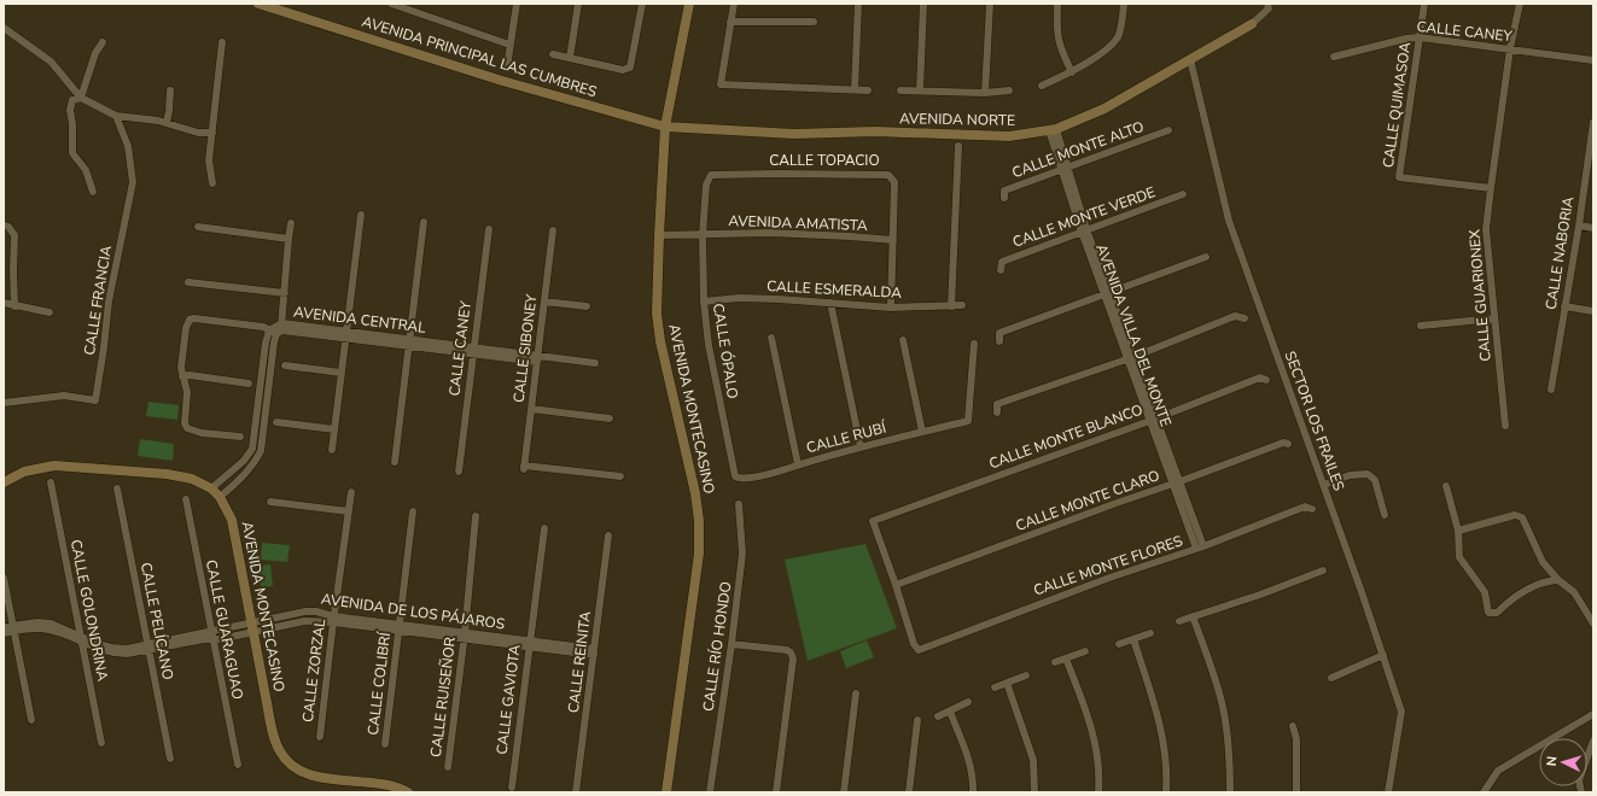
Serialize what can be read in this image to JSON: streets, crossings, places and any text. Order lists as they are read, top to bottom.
{
  "streets": {
    "street": [
      "CALLE CANEY",
      "AVENIDA PRINCIPAL LAS CUMBRES",
      "CALLE QUIMASOA",
      "AVENIDA NORTE",
      "CALLE MONTE ALTO",
      "CALLE TOPACIO",
      "CALLE MONTE VERDE",
      "AVENIDA AMATISTA",
      "CALLE NABORIA",
      "CALLE ESMERALDA",
      "CALLE GUARIONEX",
      "CALLE FRANCIA",
      "AVENIDA CENTRAL",
      "AVENIDA VILLA DEL MONTE",
      "CALLE SIBONEY",
      "CALLE ÓPALO",
      "AVENIDA MONTECASINO",
      "SECTOR LOS FRAILES",
      "CALLE MONTE BLANCO",
      "CALLE RUBÍ",
      "CALLE MONTE CLARO",
      "CALLE MONTE FLORES",
      "CALLE GOLONDRINA",
      "AVENIDA DE LOS PÁJAROS",
      "CALLE PELÍCANO",
      "CALLE GUARAGUAO",
      "CALLE RÍO HONDO",
      "CALLE REINITA",
      "CALLE ZORZAL",
      "CALLE COLIBRÍ",
      "CALLE RUISEÑOR",
      "CALLE GAVIOTA"
    ]
  },
  "crossings": [
    ["CALLE CANEY", "CALLE QUIMASOA"],
    ["CALLE CANEY", "CALLE GUARIONEX"],
    ["CALLE CANEY", "AVENIDA CENTRAL"],
    ["AVENIDA PRINCIPAL LAS CUMBRES", "AVENIDA NORTE"],
    ["AVENIDA PRINCIPAL LAS CUMBRES", "AVENIDA MONTECASINO"],
    ["CALLE QUIMASOA", "CALLE GUARIONEX"],
    ["AVENIDA NORTE", "AVENIDA VILLA DEL MONTE"],
    ["AVENIDA NORTE", "AVENIDA MONTECASINO"],
    ["AVENIDA NORTE", "SECTOR LOS FRAILES"],
    ["CALLE MONTE ALTO", "AVENIDA VILLA DEL MONTE"],
    ["CALLE TOPACIO", "AVENIDA AMATISTA"],
    ["CALLE TOPACIO", "CALLE ESMERALDA"],
    ["CALLE TOPACIO", "CALLE ÓPALO"],
    ["CALLE MONTE VERDE", "AVENIDA VILLA DEL MONTE"],
    ["AVENIDA AMATISTA", "CALLE ÓPALO"],
    ["AVENIDA AMATISTA", "AVENIDA MONTECASINO"],
    ["CALLE ESMERALDA", "CALLE ÓPALO"],
    ["AVENIDA CENTRAL", "CALLE SIBONEY"],
    ["AVENIDA CENTRAL", "AVENIDA MONTECASINO"],
    ["AVENIDA VILLA DEL MONTE", "CALLE MONTE BLANCO"],
    ["AVENIDA VILLA DEL MONTE", "CALLE MONTE CLARO"],
    ["AVENIDA VILLA DEL MONTE", "CALLE MONTE FLORES"],
    ["CALLE ÓPALO", "CALLE RUBÍ"],
    ["AVENIDA MONTECASINO", "AVENIDA DE LOS PÁJAROS"],
    ["CALLE MONTE BLANCO", "CALLE MONTE CLARO"],
    ["CALLE MONTE BLANCO", "CALLE MONTE FLORES"],
    ["CALLE MONTE CLARO", "CALLE MONTE FLORES"],
    ["CALLE GOLONDRINA", "AVENIDA DE LOS PÁJAROS"],
    ["AVENIDA DE LOS PÁJAROS", "CALLE PELÍCANO"],
    ["AVENIDA DE LOS PÁJAROS", "CALLE GUARAGUAO"],
    ["AVENIDA DE LOS PÁJAROS", "CALLE REINITA"],
    ["AVENIDA DE LOS PÁJAROS", "CALLE ZORZAL"],
    ["AVENIDA DE LOS PÁJAROS", "CALLE COLIBRÍ"],
    ["AVENIDA DE LOS PÁJAROS", "CALLE RUISEÑOR"],
    ["AVENIDA DE LOS PÁJAROS", "CALLE GAVIOTA"]
  ],
  "north": "left"
}
